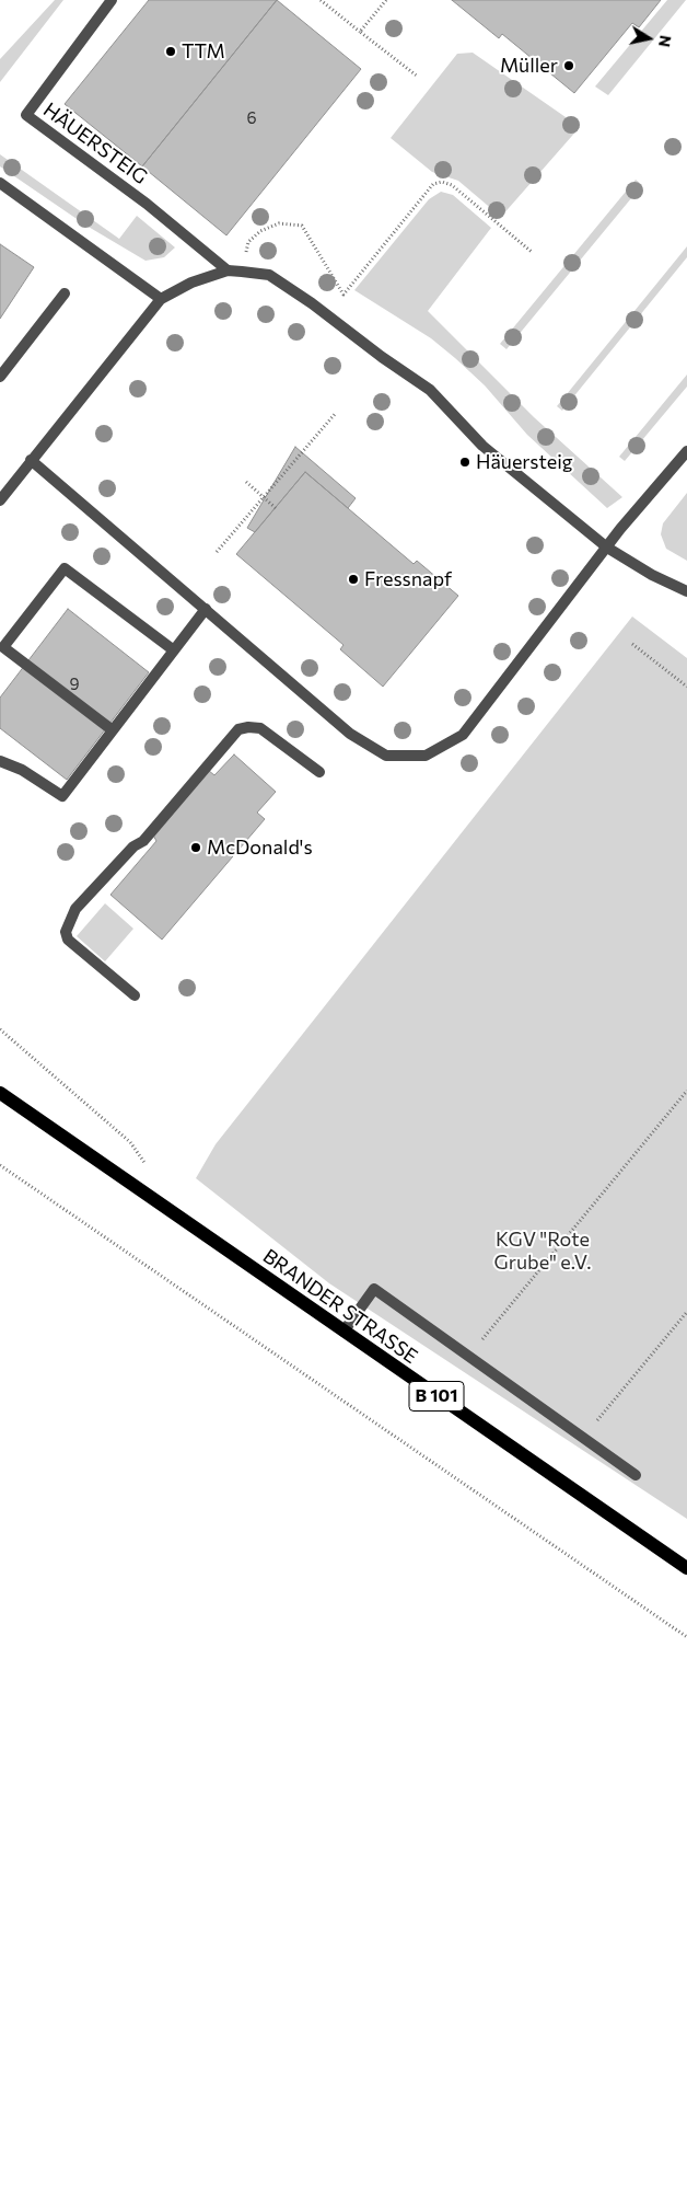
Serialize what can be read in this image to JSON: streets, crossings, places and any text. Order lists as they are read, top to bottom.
{
  "streets": {
    "main road": ["BRANDER STRASSE", "B 101"],
    "street": ["HÄUERSTEIG"]
  },
  "parks": ["KGV \"Rote Grube\" e.V."],
  "places": [
    "TTM",
    "Müller",
    "Häuersteig",
    "Fressnapf",
    "McDonald's"
  ],
  "house_numbers": ["6", "9"],
  "north": "right"
}
